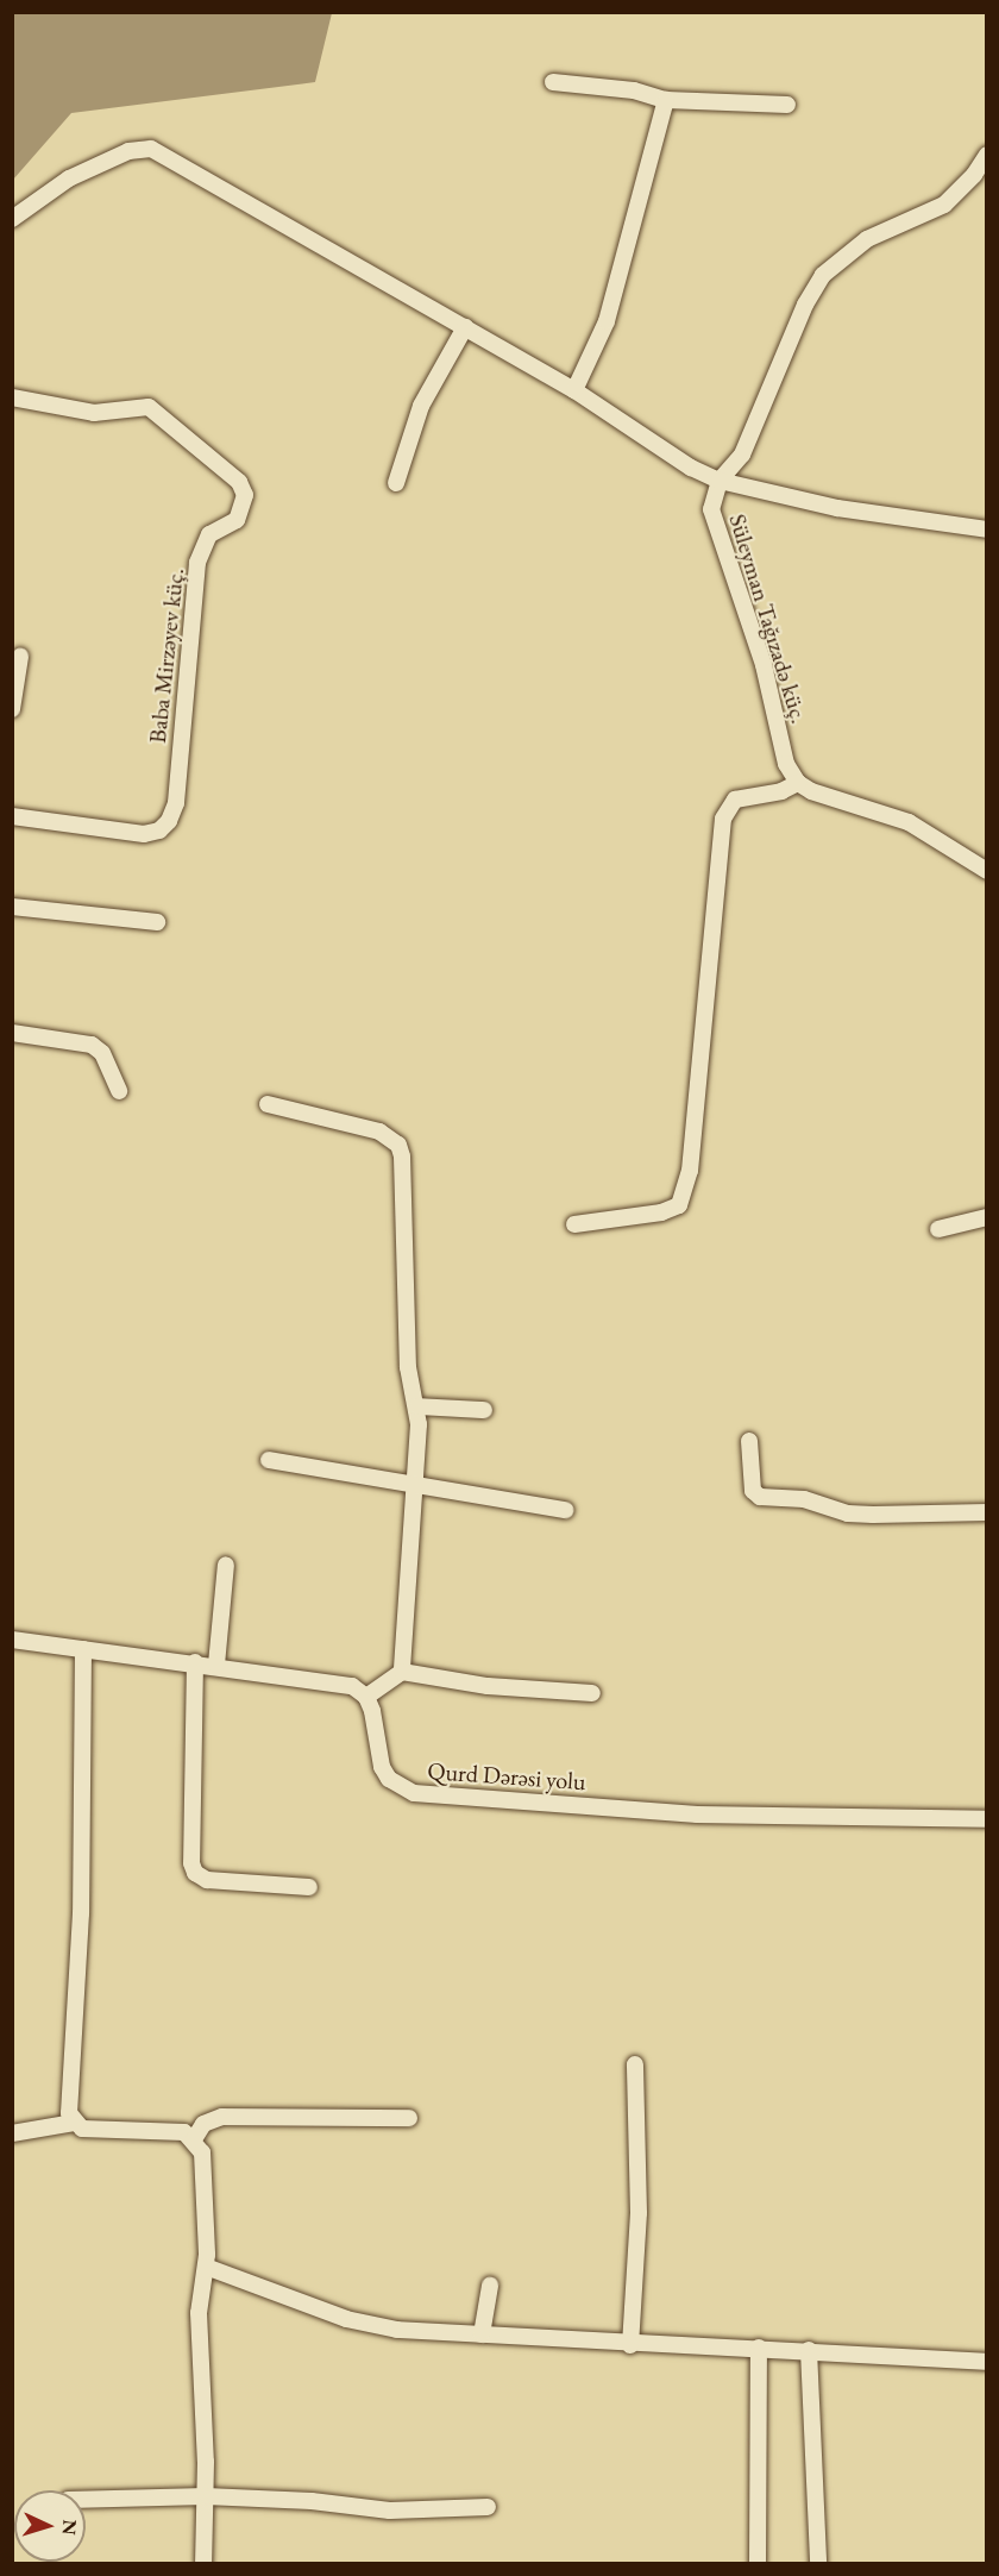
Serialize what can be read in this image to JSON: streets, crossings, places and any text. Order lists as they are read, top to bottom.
{
  "streets": {
    "street": ["Süleyman Tağızadə küç.", "Baba Mirzəyev küç.", "Qurd Dərəsi yolu"]
  },
  "north": "right"
}
